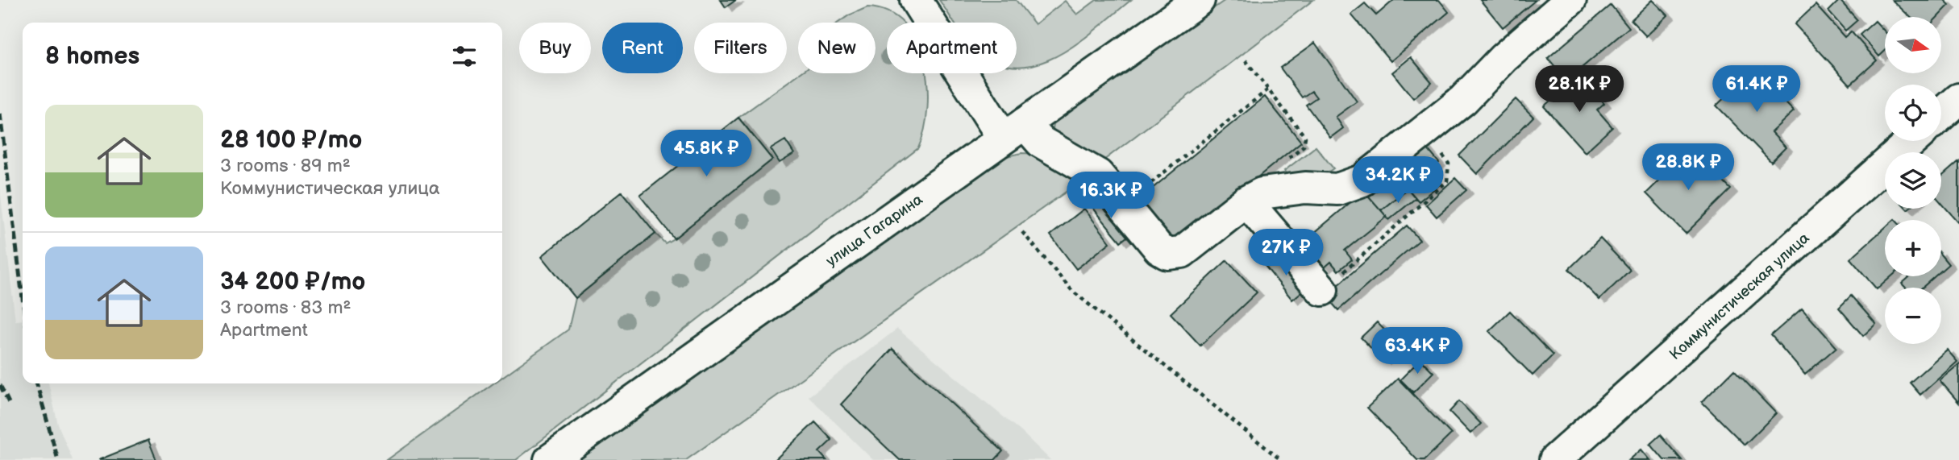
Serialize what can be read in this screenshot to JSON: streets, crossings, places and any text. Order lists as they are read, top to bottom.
{
  "streets": {
    "main road": ["улица Гагарина", "Коммунистическая улица"]
  },
  "north": "right",
  "page": {
    "map_buttons": ["+", "−"],
    "chip": [
      "Buy",
      "Rent",
      "Filters",
      "New",
      "Apartment"
    ],
    "heading": "8 homes",
    "price": [
      "28.1K ₽",
      "61.4K ₽",
      "45.8K ₽",
      "28.8K ₽",
      "34.2K ₽",
      "16.3K ₽",
      "27K ₽",
      "63.4K ₽"
    ],
    "list": [
      {
        "name": "28 100 ₽/mo",
        "note": "3 rooms · 89 m² · Коммунистическая улица"
      },
      {
        "name": "34 200 ₽/mo",
        "note": "3 rooms · 83 m² · Apartment"
      }
    ]
  }
}
